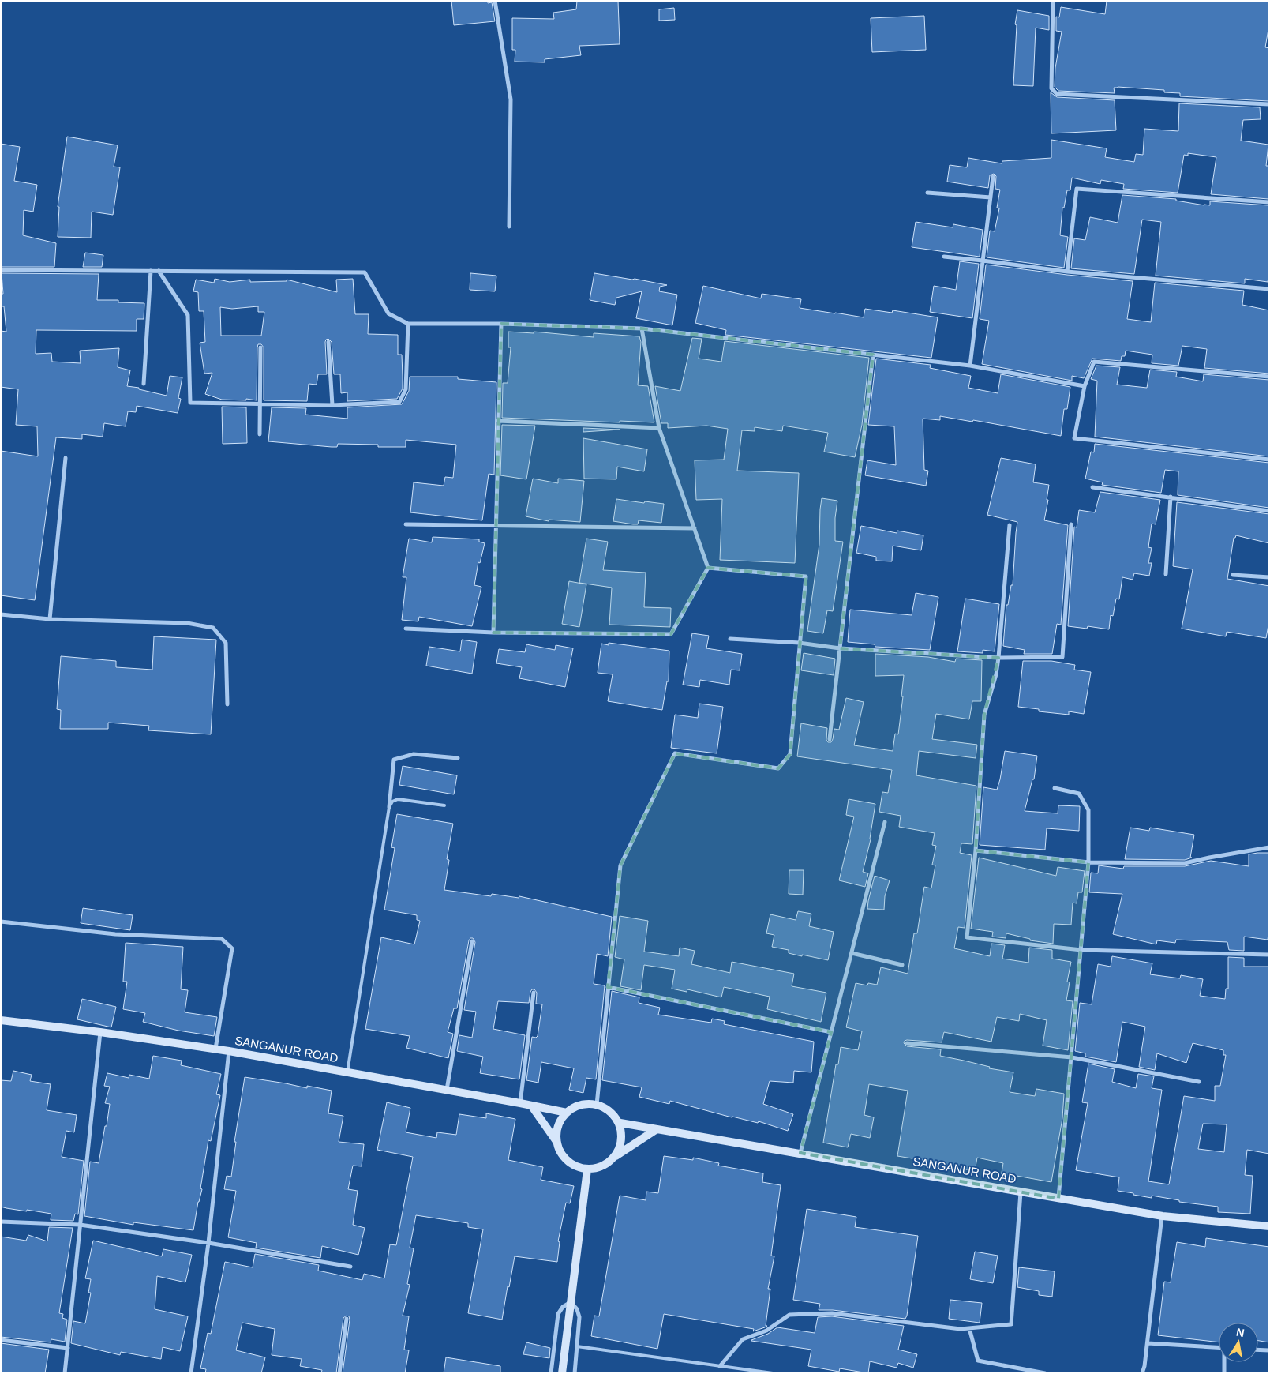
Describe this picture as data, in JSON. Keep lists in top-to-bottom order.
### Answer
{
  "streets": {
    "main road": ["SANGANUR ROAD"]
  },
  "north": "top"
}
